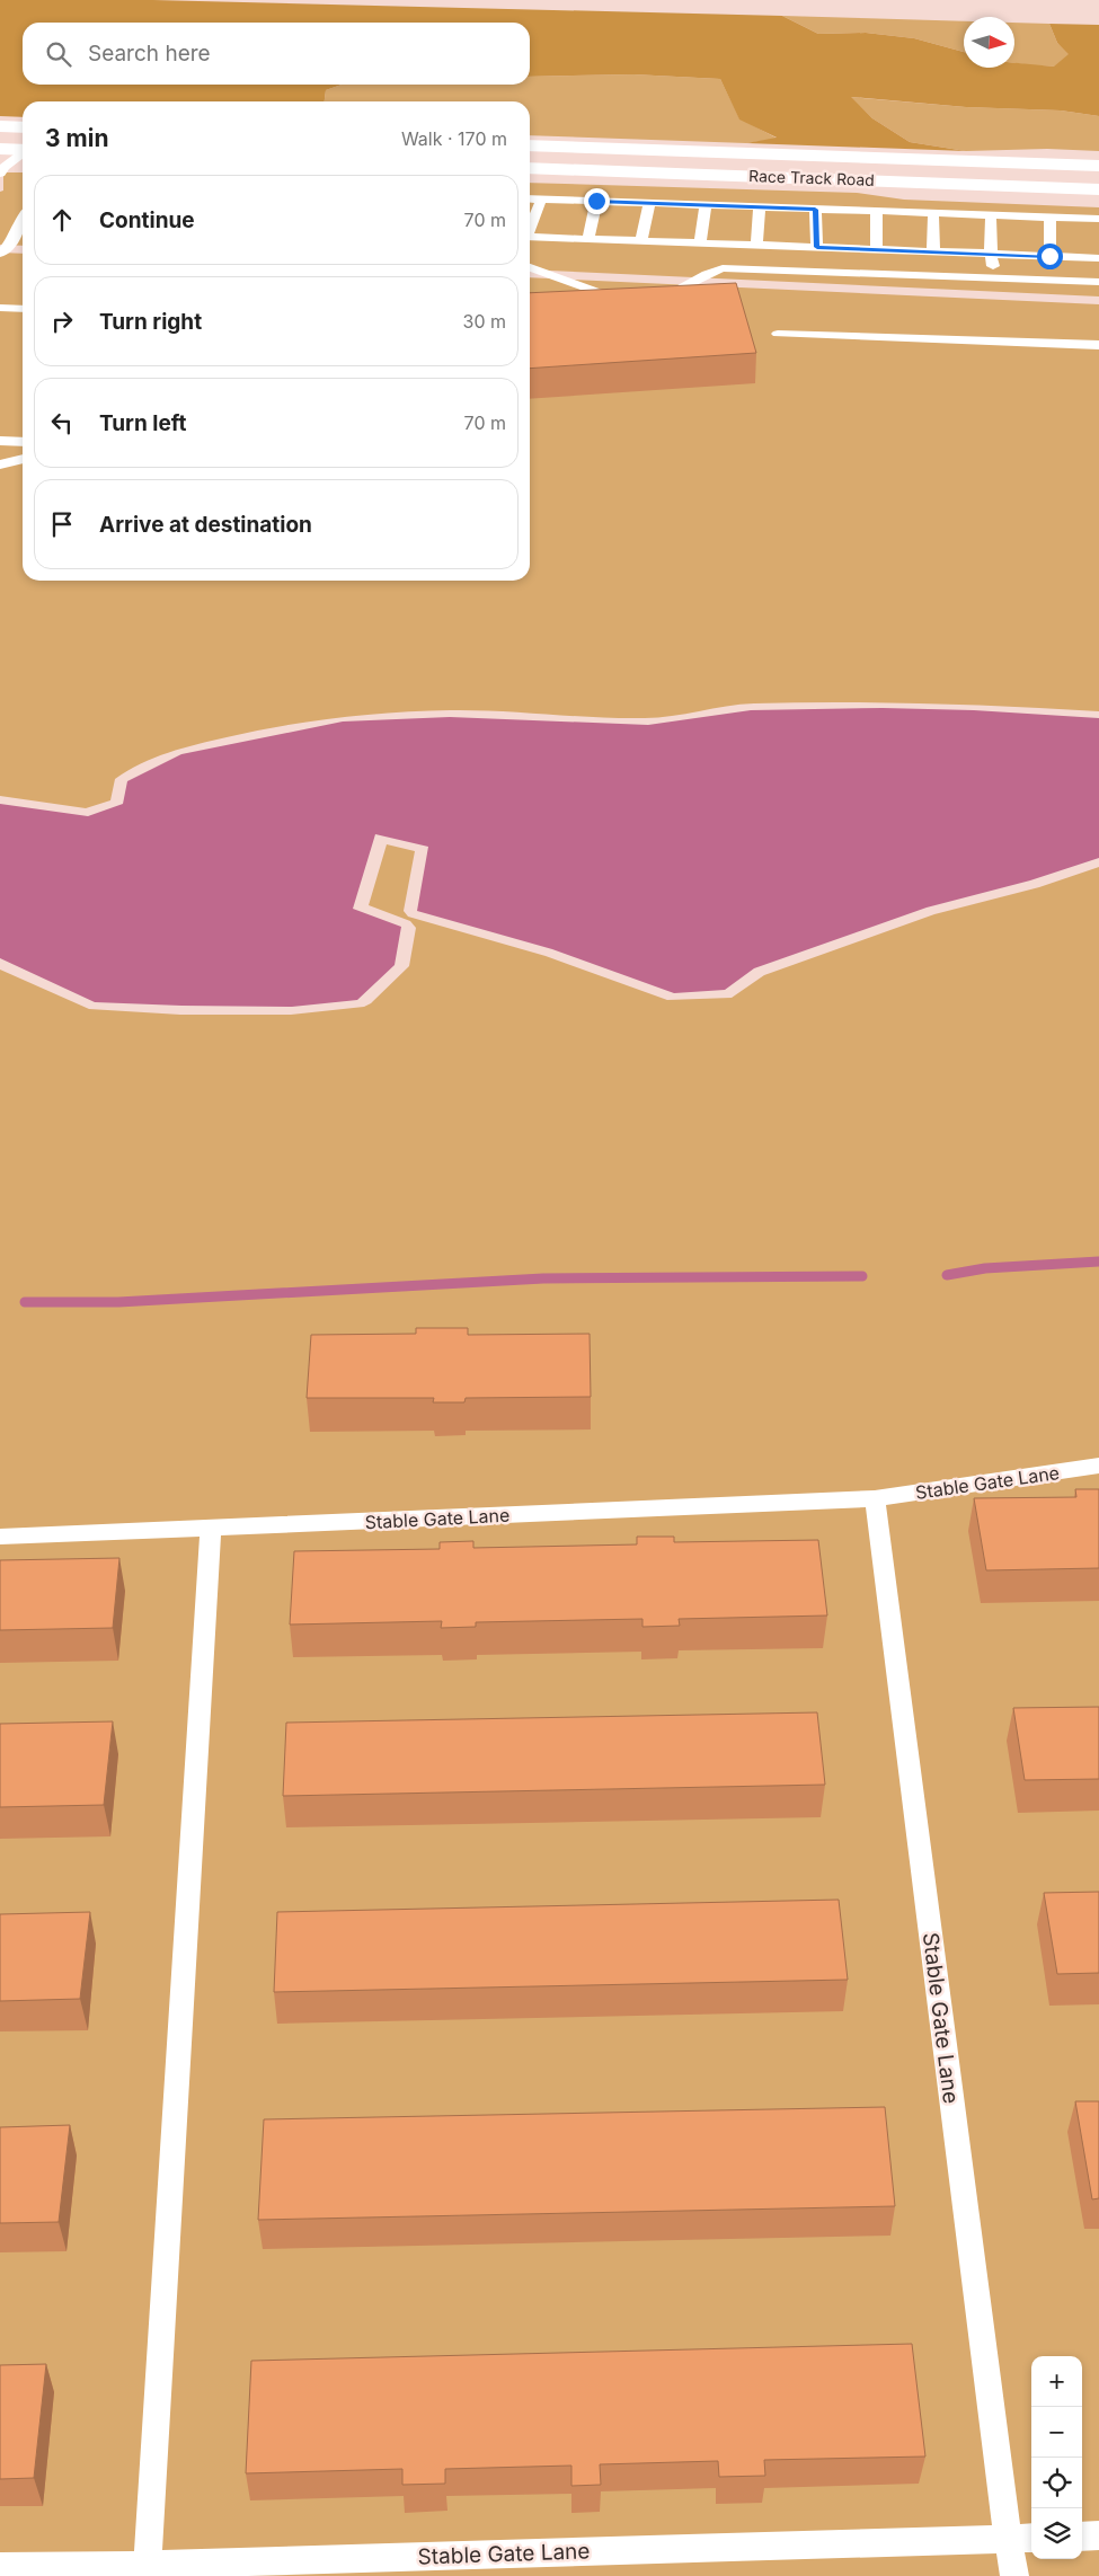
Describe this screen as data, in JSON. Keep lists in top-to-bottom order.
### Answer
{
  "streets": {
    "main road": ["Race Track Road"],
    "lane": ["Stable Gate Lane"]
  },
  "north": "right",
  "page": {
    "search": "Search here",
    "heading": ["3 min", "Walk · 170 m"],
    "list": [
      ["Continue", "70 m"],
      ["Turn right", "30 m"],
      ["Turn left", "70 m"],
      "Arrive at destination"
    ],
    "map_buttons": ["+", "−"]
  }
}
